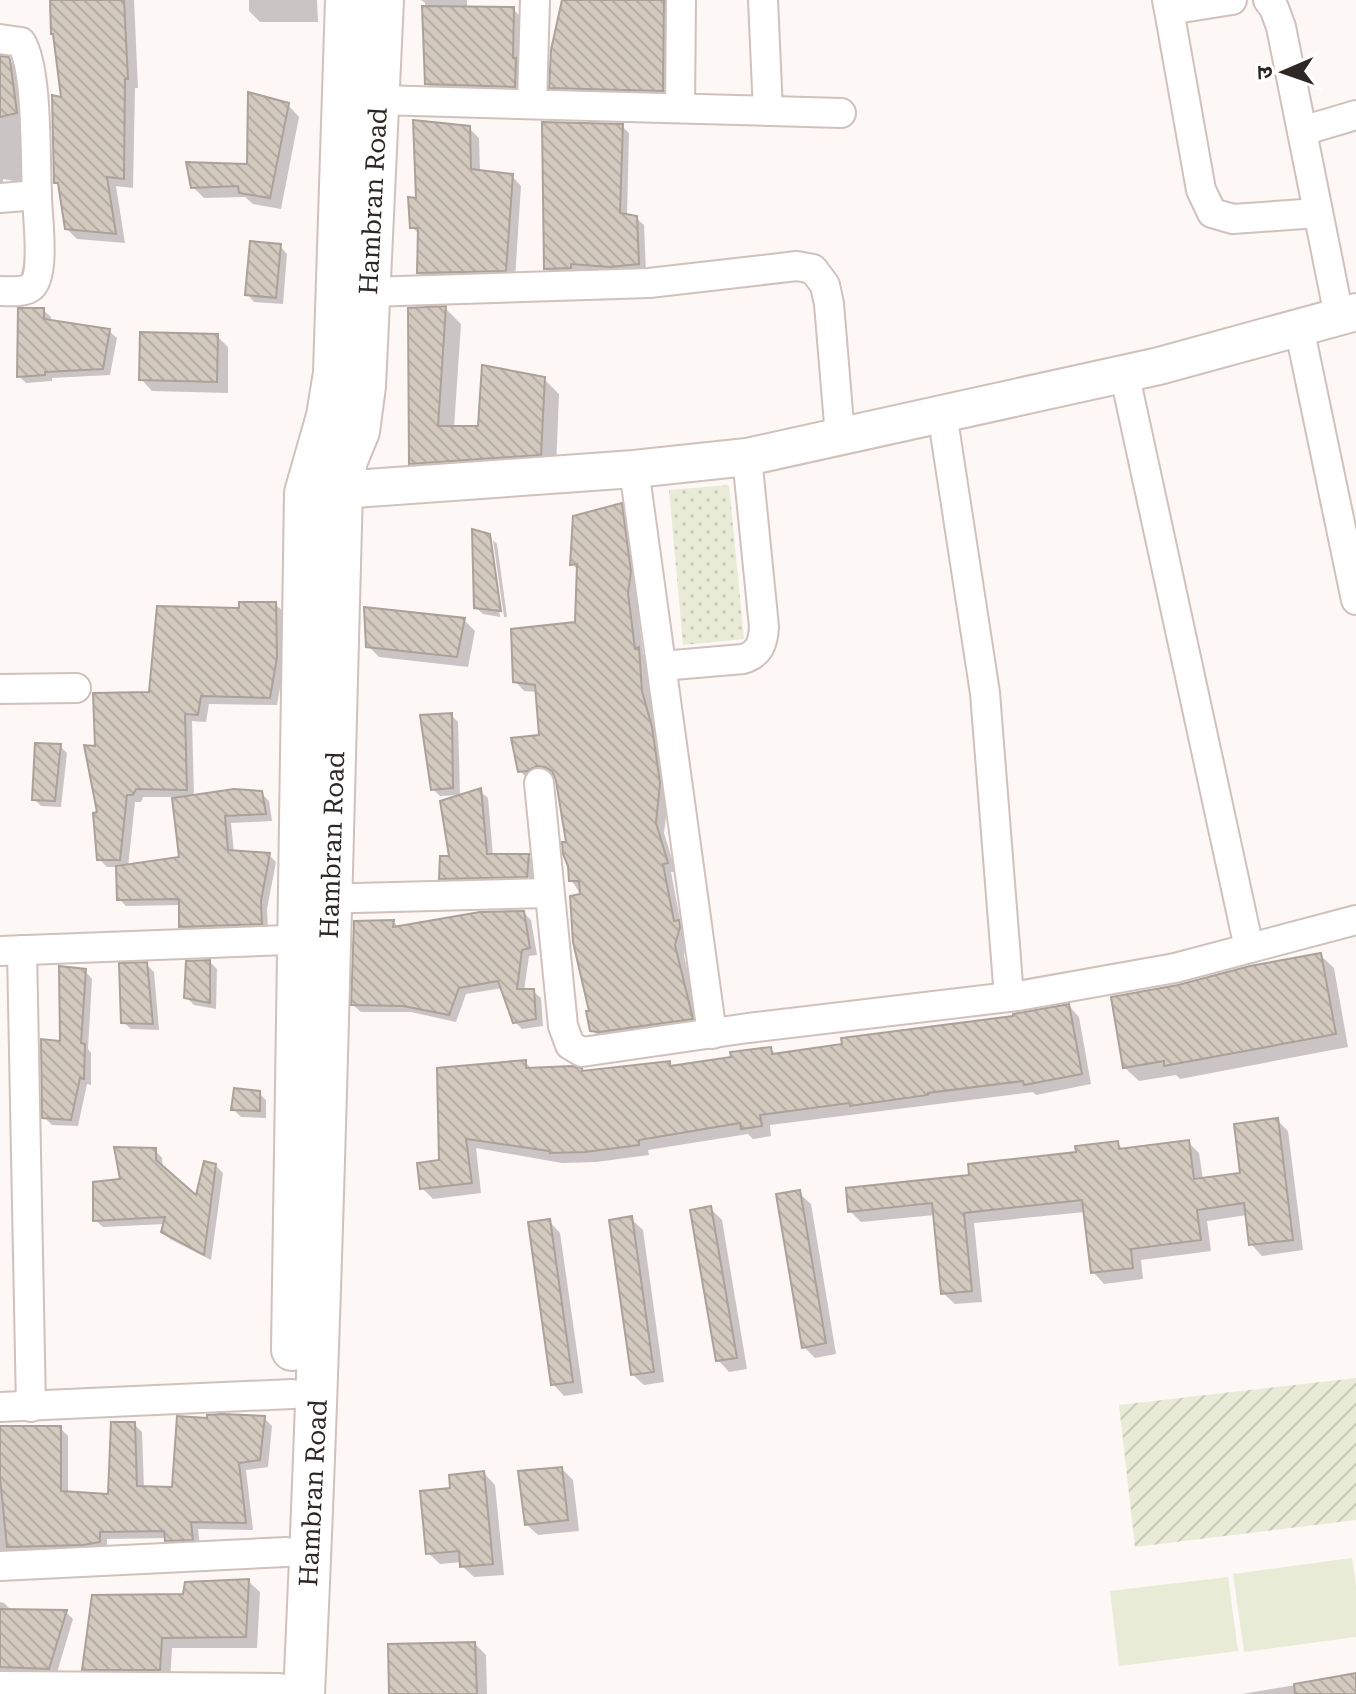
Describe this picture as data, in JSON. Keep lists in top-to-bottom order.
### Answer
{
  "streets": {
    "main road": ["Hambran Road"]
  },
  "north": "left"
}
